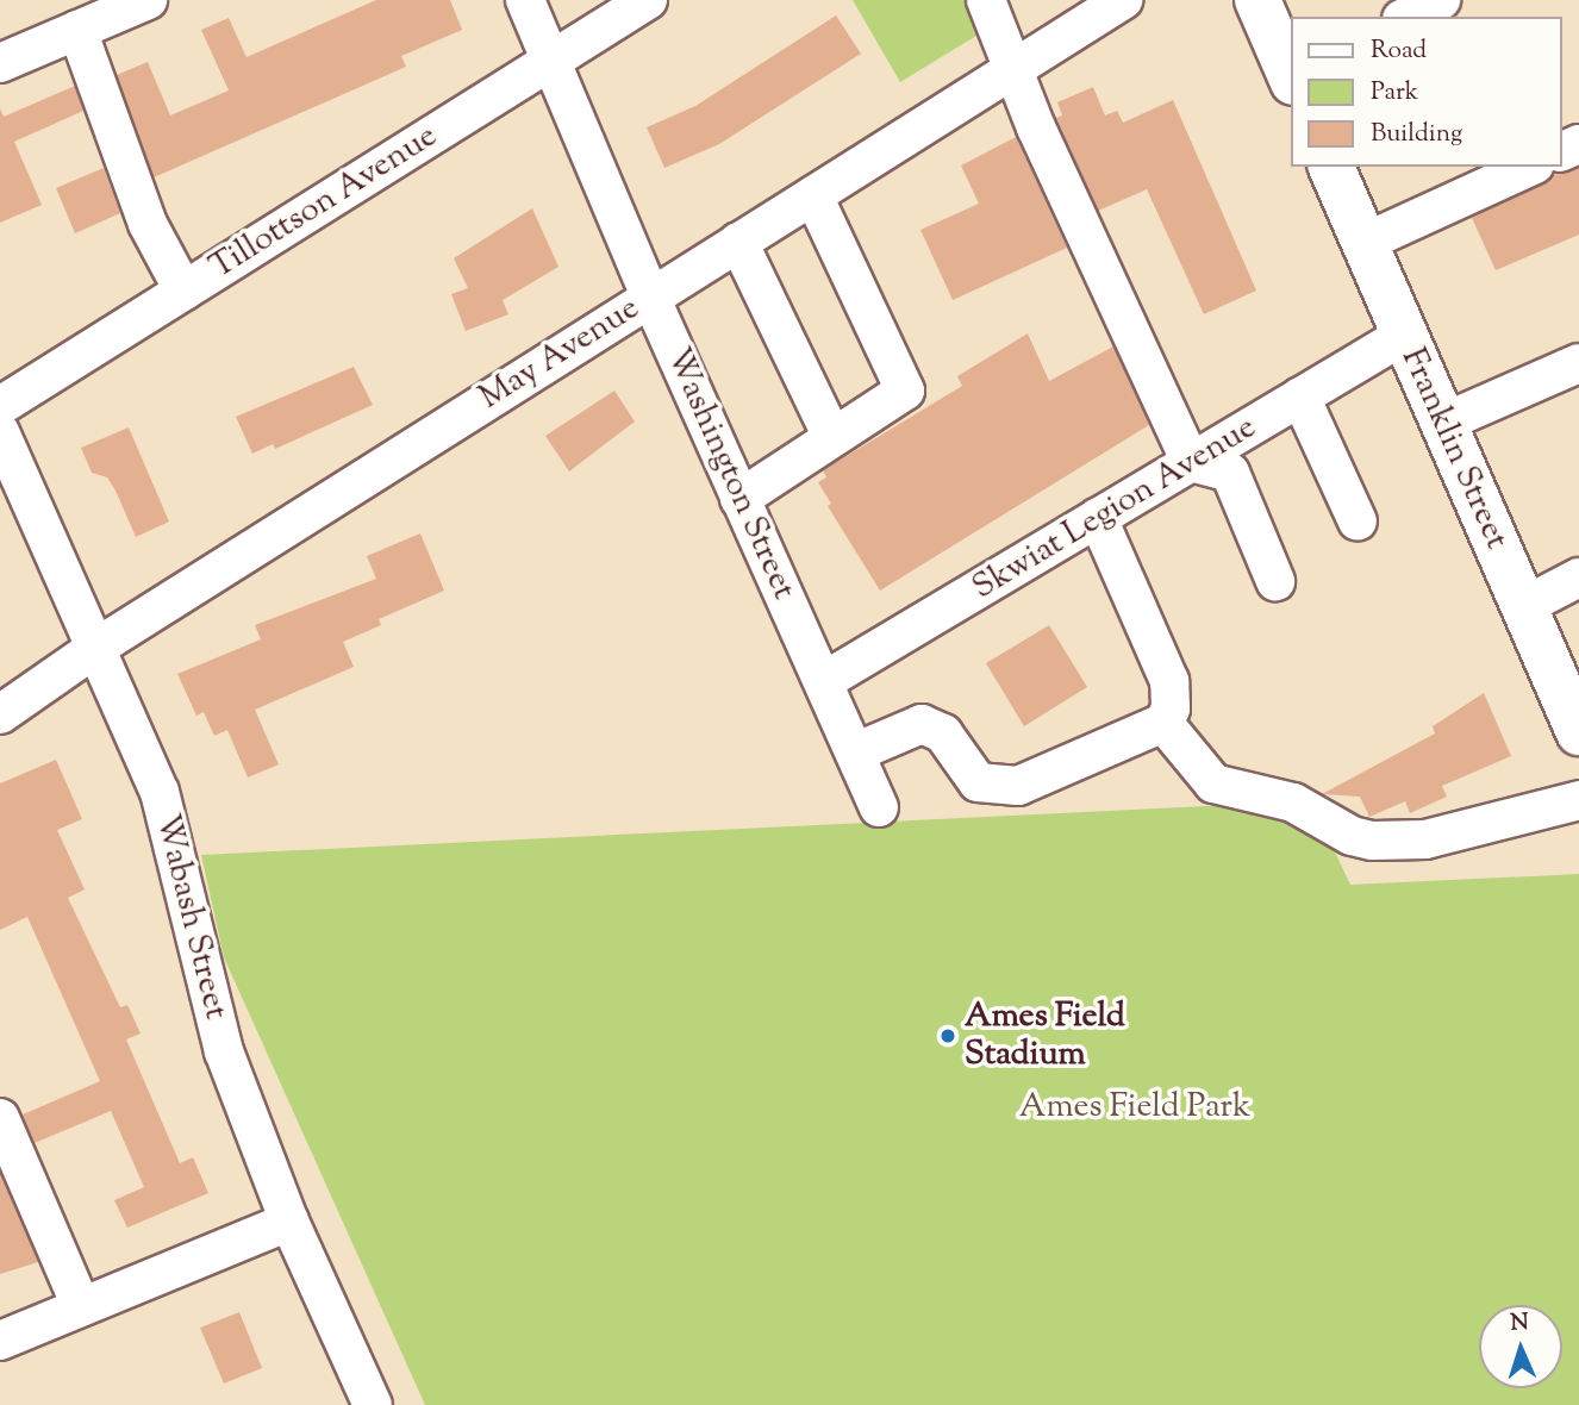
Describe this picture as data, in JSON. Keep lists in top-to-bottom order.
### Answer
{
  "streets": {
    "main road": ["Franklin Street"],
    "street": [
      "Tillottson Avenue",
      "May Avenue",
      "Washington Street",
      "Skwiat Legion Avenue",
      "Wabash Street"
    ]
  },
  "crossings": [
    ["Tillottson Avenue", "Washington Street"],
    ["May Avenue", "Washington Street"],
    ["May Avenue", "Wabash Street"],
    ["Franklin Street", "Skwiat Legion Avenue"],
    ["Washington Street", "Skwiat Legion Avenue"]
  ],
  "parks": ["Ames Field Park"],
  "places": ["Ames Field Stadium"],
  "legend": ["Road", "Park", "Building"],
  "north": "top"
}
